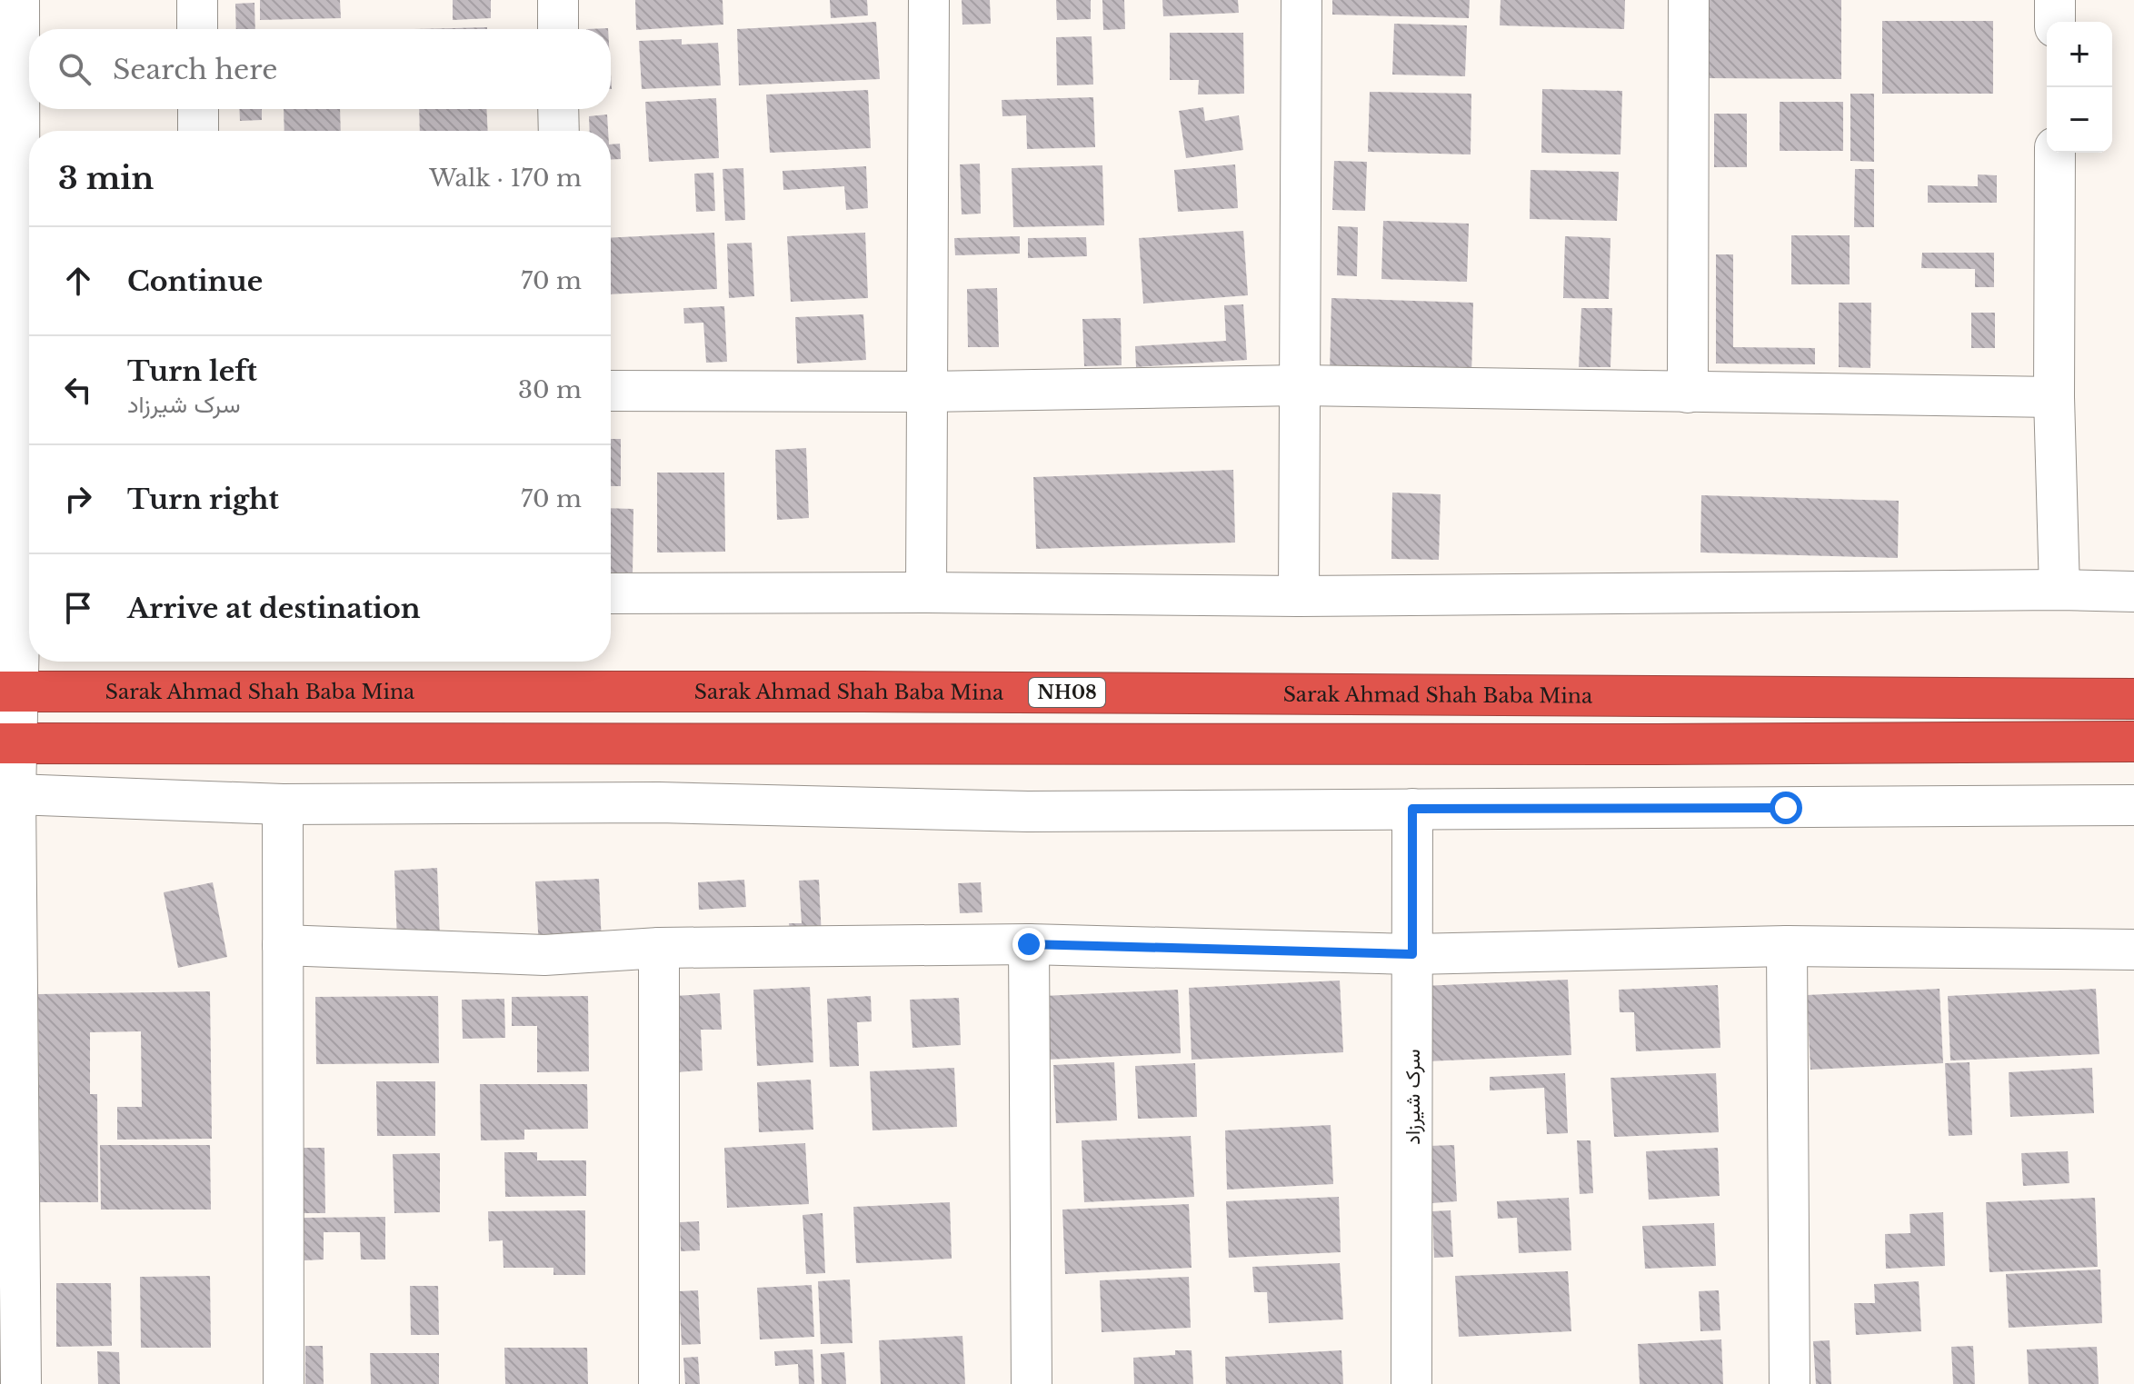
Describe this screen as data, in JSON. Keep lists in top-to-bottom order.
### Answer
{
  "streets": {
    "highway": ["Sarak Ahmad Shah Baba Mina", "NH08"],
    "street": ["سرک شیرزاد"]
  },
  "page": {
    "map_buttons": ["+", "−"],
    "search": "Search here",
    "heading": ["3 min", "Walk · 170 m"],
    "list": [
      ["Continue", "70 m"],
      ["Turn left", "سرک شیرزاد", "30 m"],
      ["Turn right", "70 m"],
      "Arrive at destination"
    ]
  }
}
